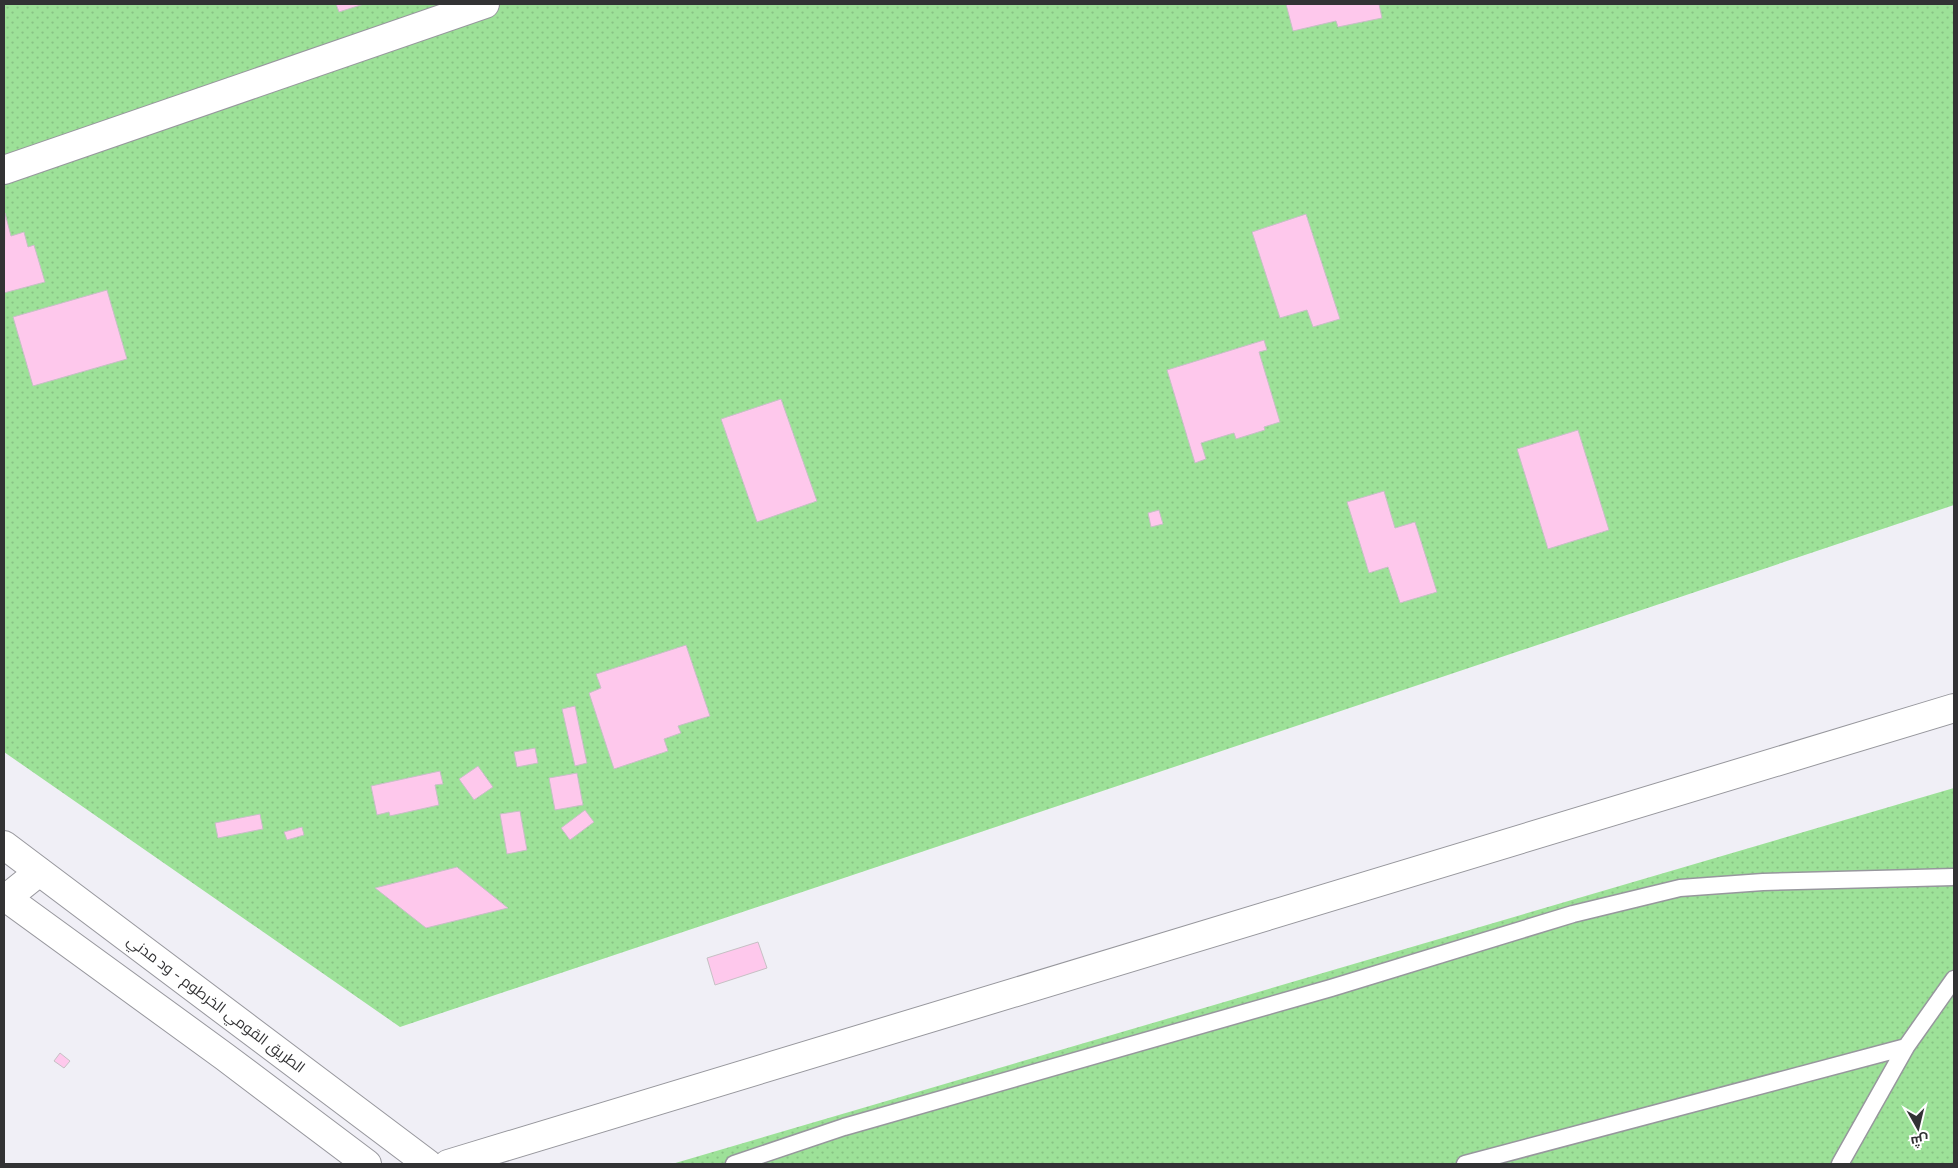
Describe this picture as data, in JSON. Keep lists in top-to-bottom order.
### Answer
{
  "streets": {
    "main road": ["الطريق القومي الخرطوم - ود مدني"]
  },
  "north": "bottom"
}
